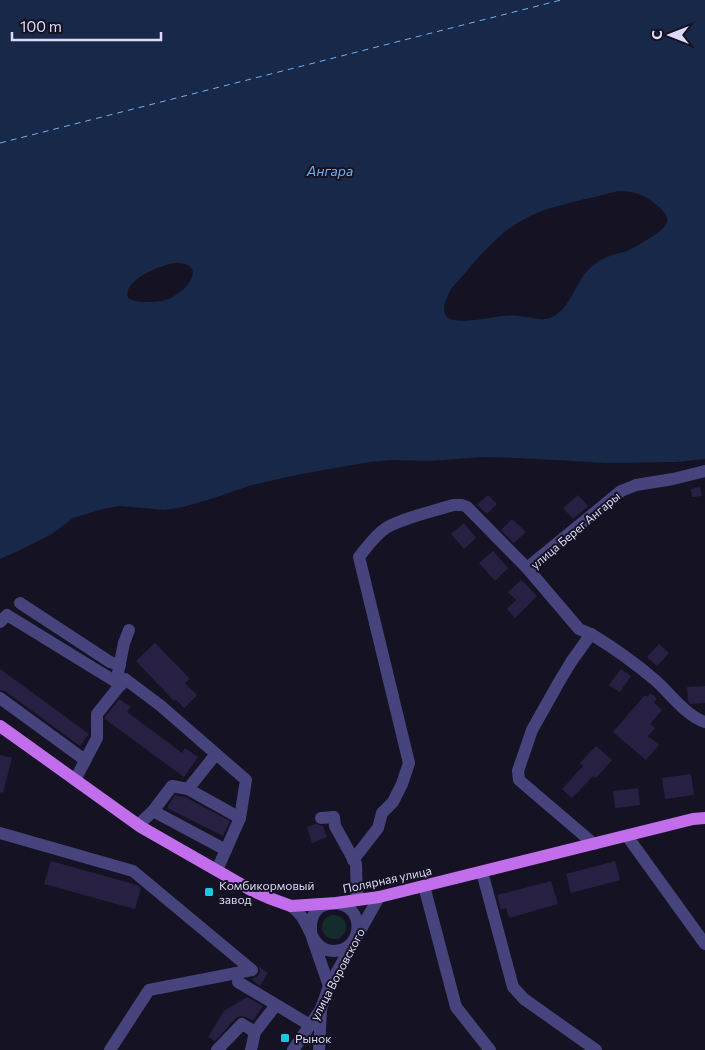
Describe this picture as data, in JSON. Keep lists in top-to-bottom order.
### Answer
{
  "streets": {
    "main road": ["Полярная улица"],
    "street": ["улица Берег Ангары", "улица Воровского"]
  },
  "crossings": [
    ["Полярная улица", "улица Воровского"]
  ],
  "water": ["Ангара"],
  "places": {
    "transit": ["Комбикормовый завод", "Рынок"]
  },
  "scale_bar": "100 m",
  "north": "left"
}
